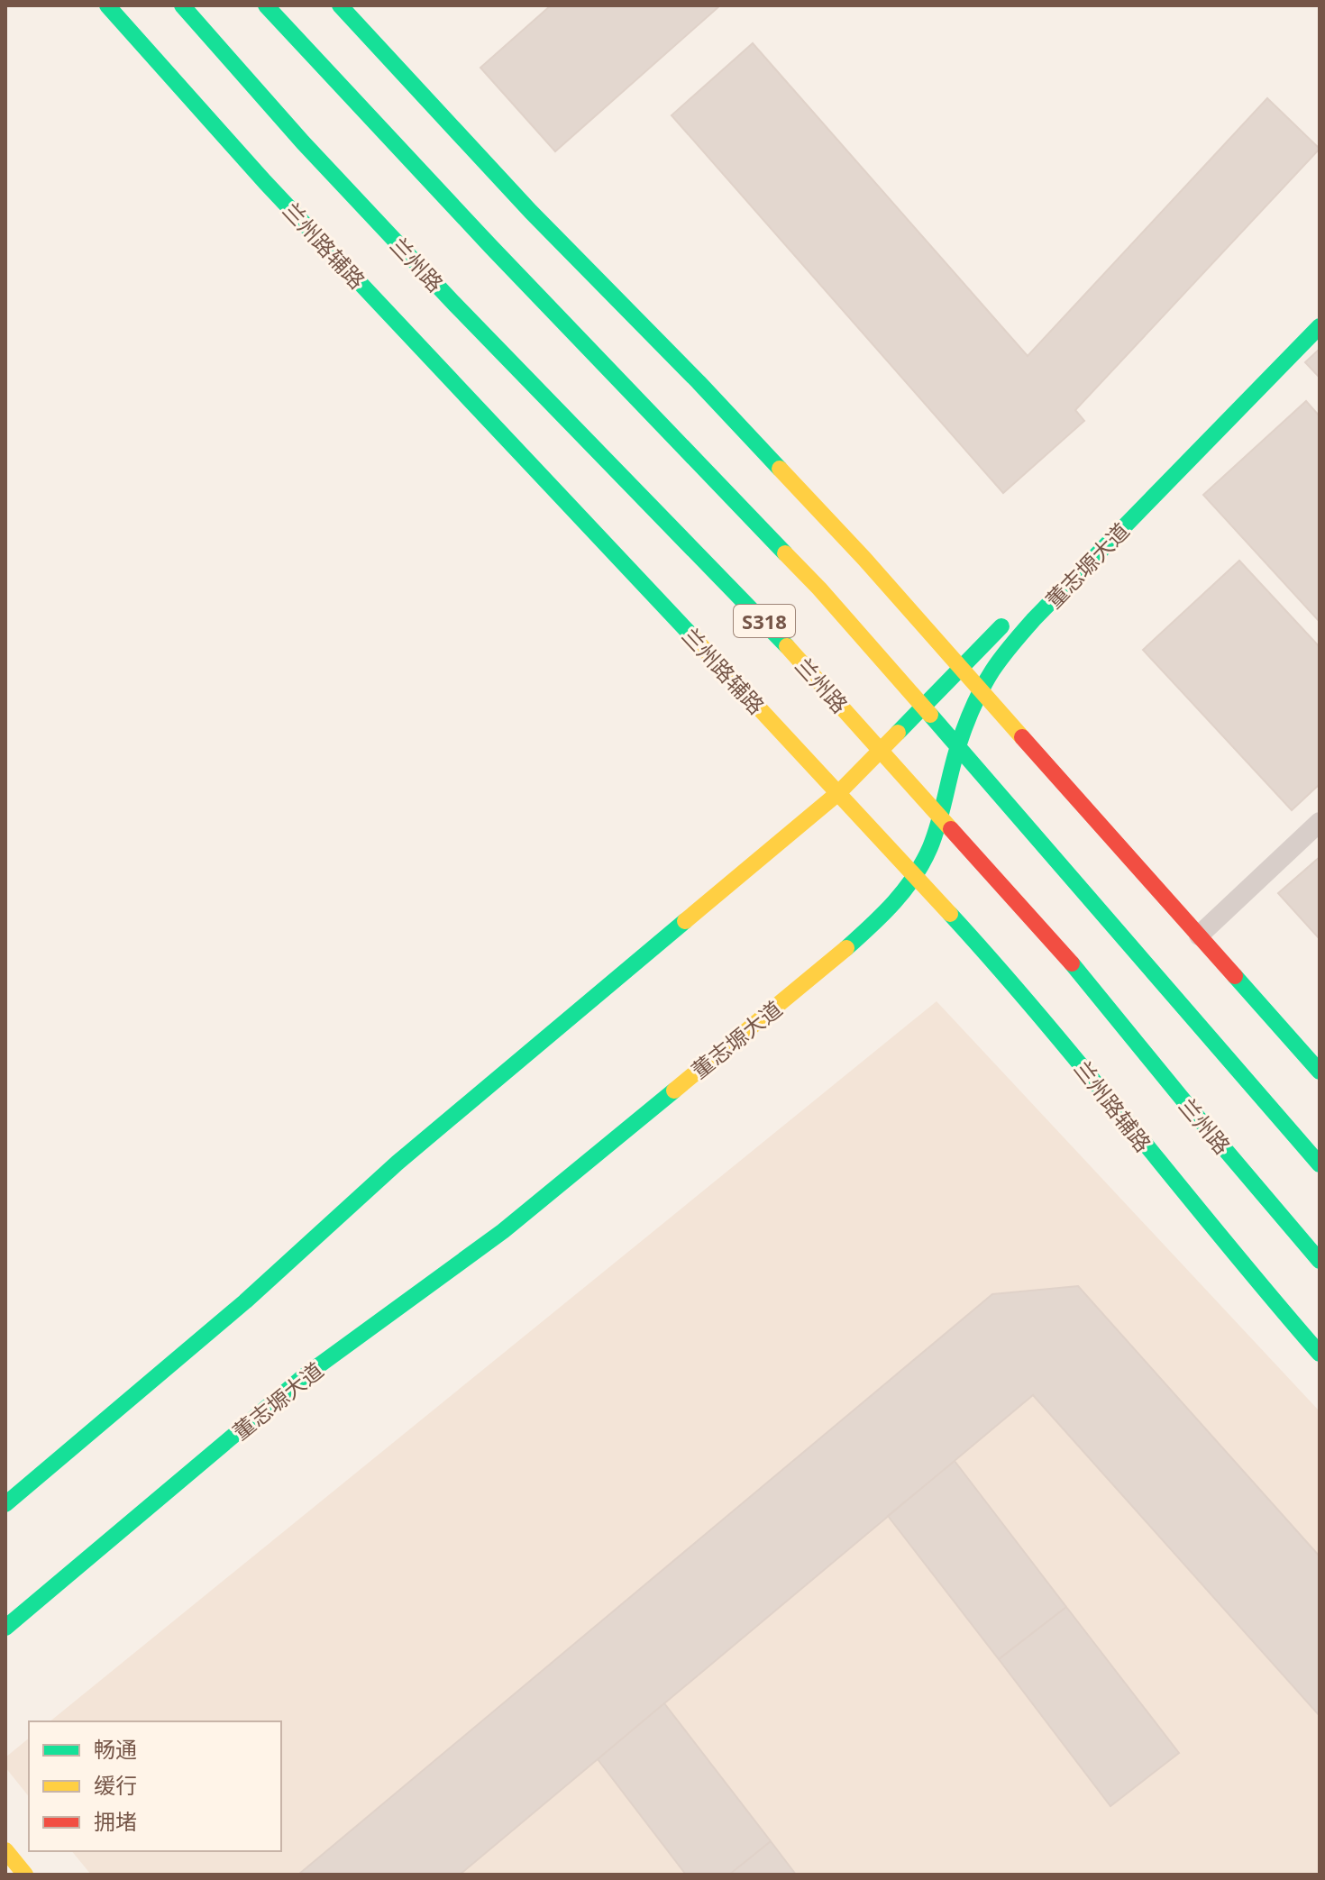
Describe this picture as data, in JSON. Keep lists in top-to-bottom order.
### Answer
{
  "streets": {
    "main road": [
      "兰州路辅路",
      "兰州路",
      "董志塬大道",
      "S318"
    ]
  },
  "crossings": [
    ["兰州路辅路", "董志塬大道"],
    ["兰州路", "董志塬大道"],
    ["董志塬大道", "S318"]
  ],
  "legend": ["畅通", "缓行", "拥堵"]
}
